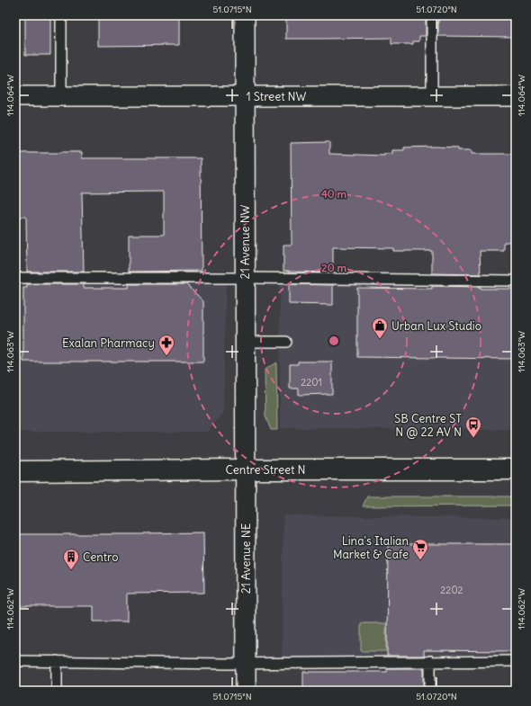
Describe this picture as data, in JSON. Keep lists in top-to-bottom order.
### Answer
{
  "streets": {
    "main road": ["Centre Street N"],
    "street": ["1 Street NW", "21 Avenue NW", "21 Avenue NE"]
  },
  "crossings": [
    ["1 Street NW", "21 Avenue NW"],
    ["21 Avenue NW", "Centre Street N"],
    ["21 Avenue NW", "21 Avenue NE"],
    ["Centre Street N", "21 Avenue NE"]
  ],
  "places": {
    "shop": ["Urban Lux Studio"],
    "pharmacy": ["Exalan Pharmacy"],
    "bus stop": ["SB Centre ST N @ 22 AV N"],
    "supermarket": ["Lina's Italian Market & Cafe"],
    "building": ["Centro"]
  },
  "house_numbers": ["2201", "2202"],
  "coordinates": [
    "51.0715°N",
    "51.0720°N",
    "114.064°W",
    "114.063°W",
    "114.062°W"
  ],
  "rings": ["40 m", "20 m"]
}
